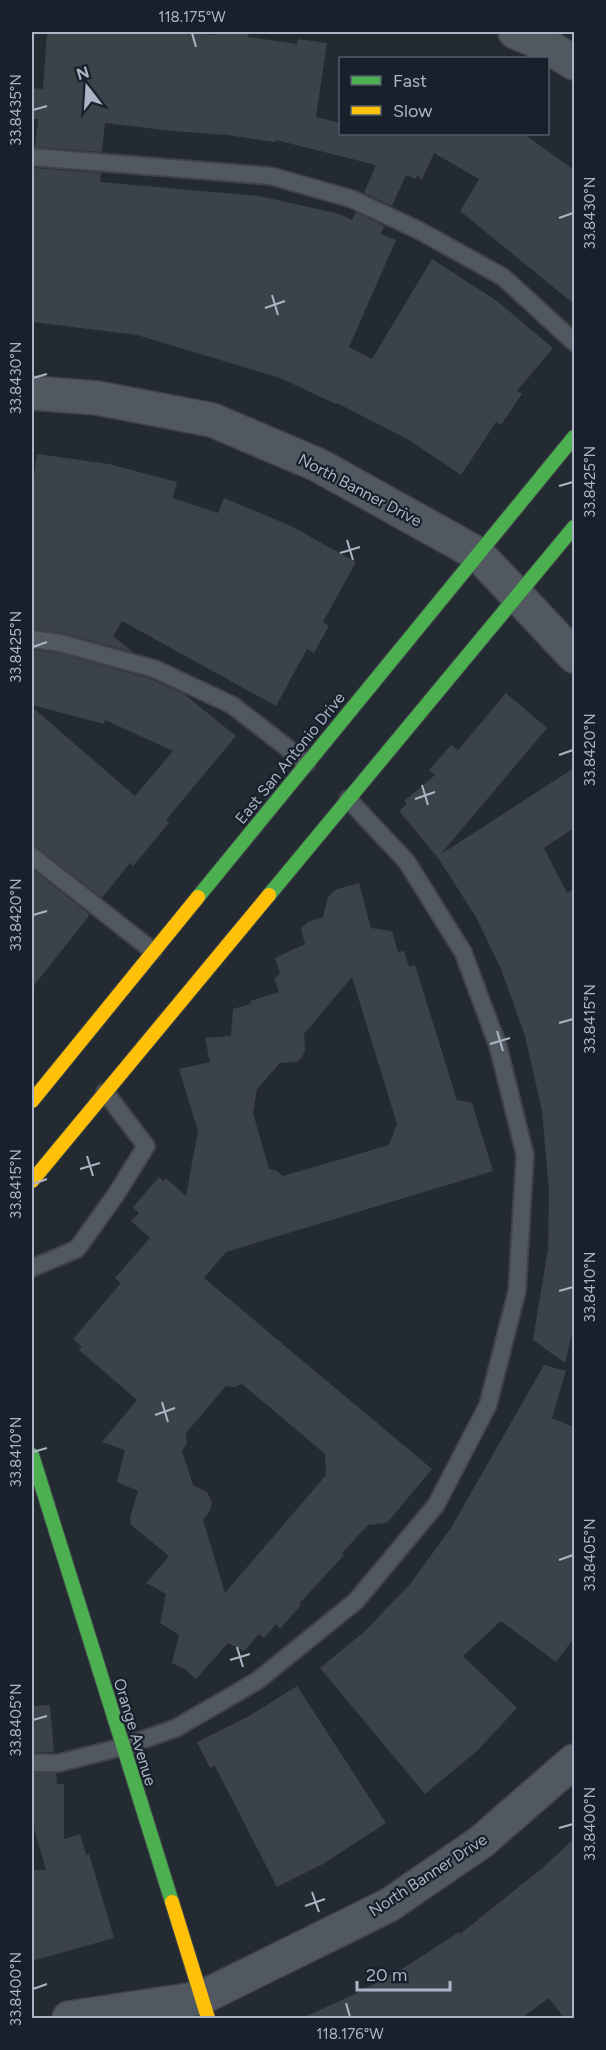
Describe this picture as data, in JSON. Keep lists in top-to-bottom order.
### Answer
{
  "streets": {
    "main road": ["East San Antonio Drive", "Orange Avenue"],
    "street": ["North Banner Drive"]
  },
  "crossings": [
    ["North Banner Drive", "East San Antonio Drive"],
    ["North Banner Drive", "Orange Avenue"]
  ],
  "legend": ["Fast", "Slow"],
  "scale_bar": "20 m",
  "north": "top",
  "coordinates": [
    "118.175°W",
    "33.8435°N",
    "33.8430°N",
    "33.8425°N",
    "33.8420°N",
    "33.8415°N",
    "33.8410°N",
    "33.8405°N",
    "33.8400°N",
    "118.176°W"
  ]
}
